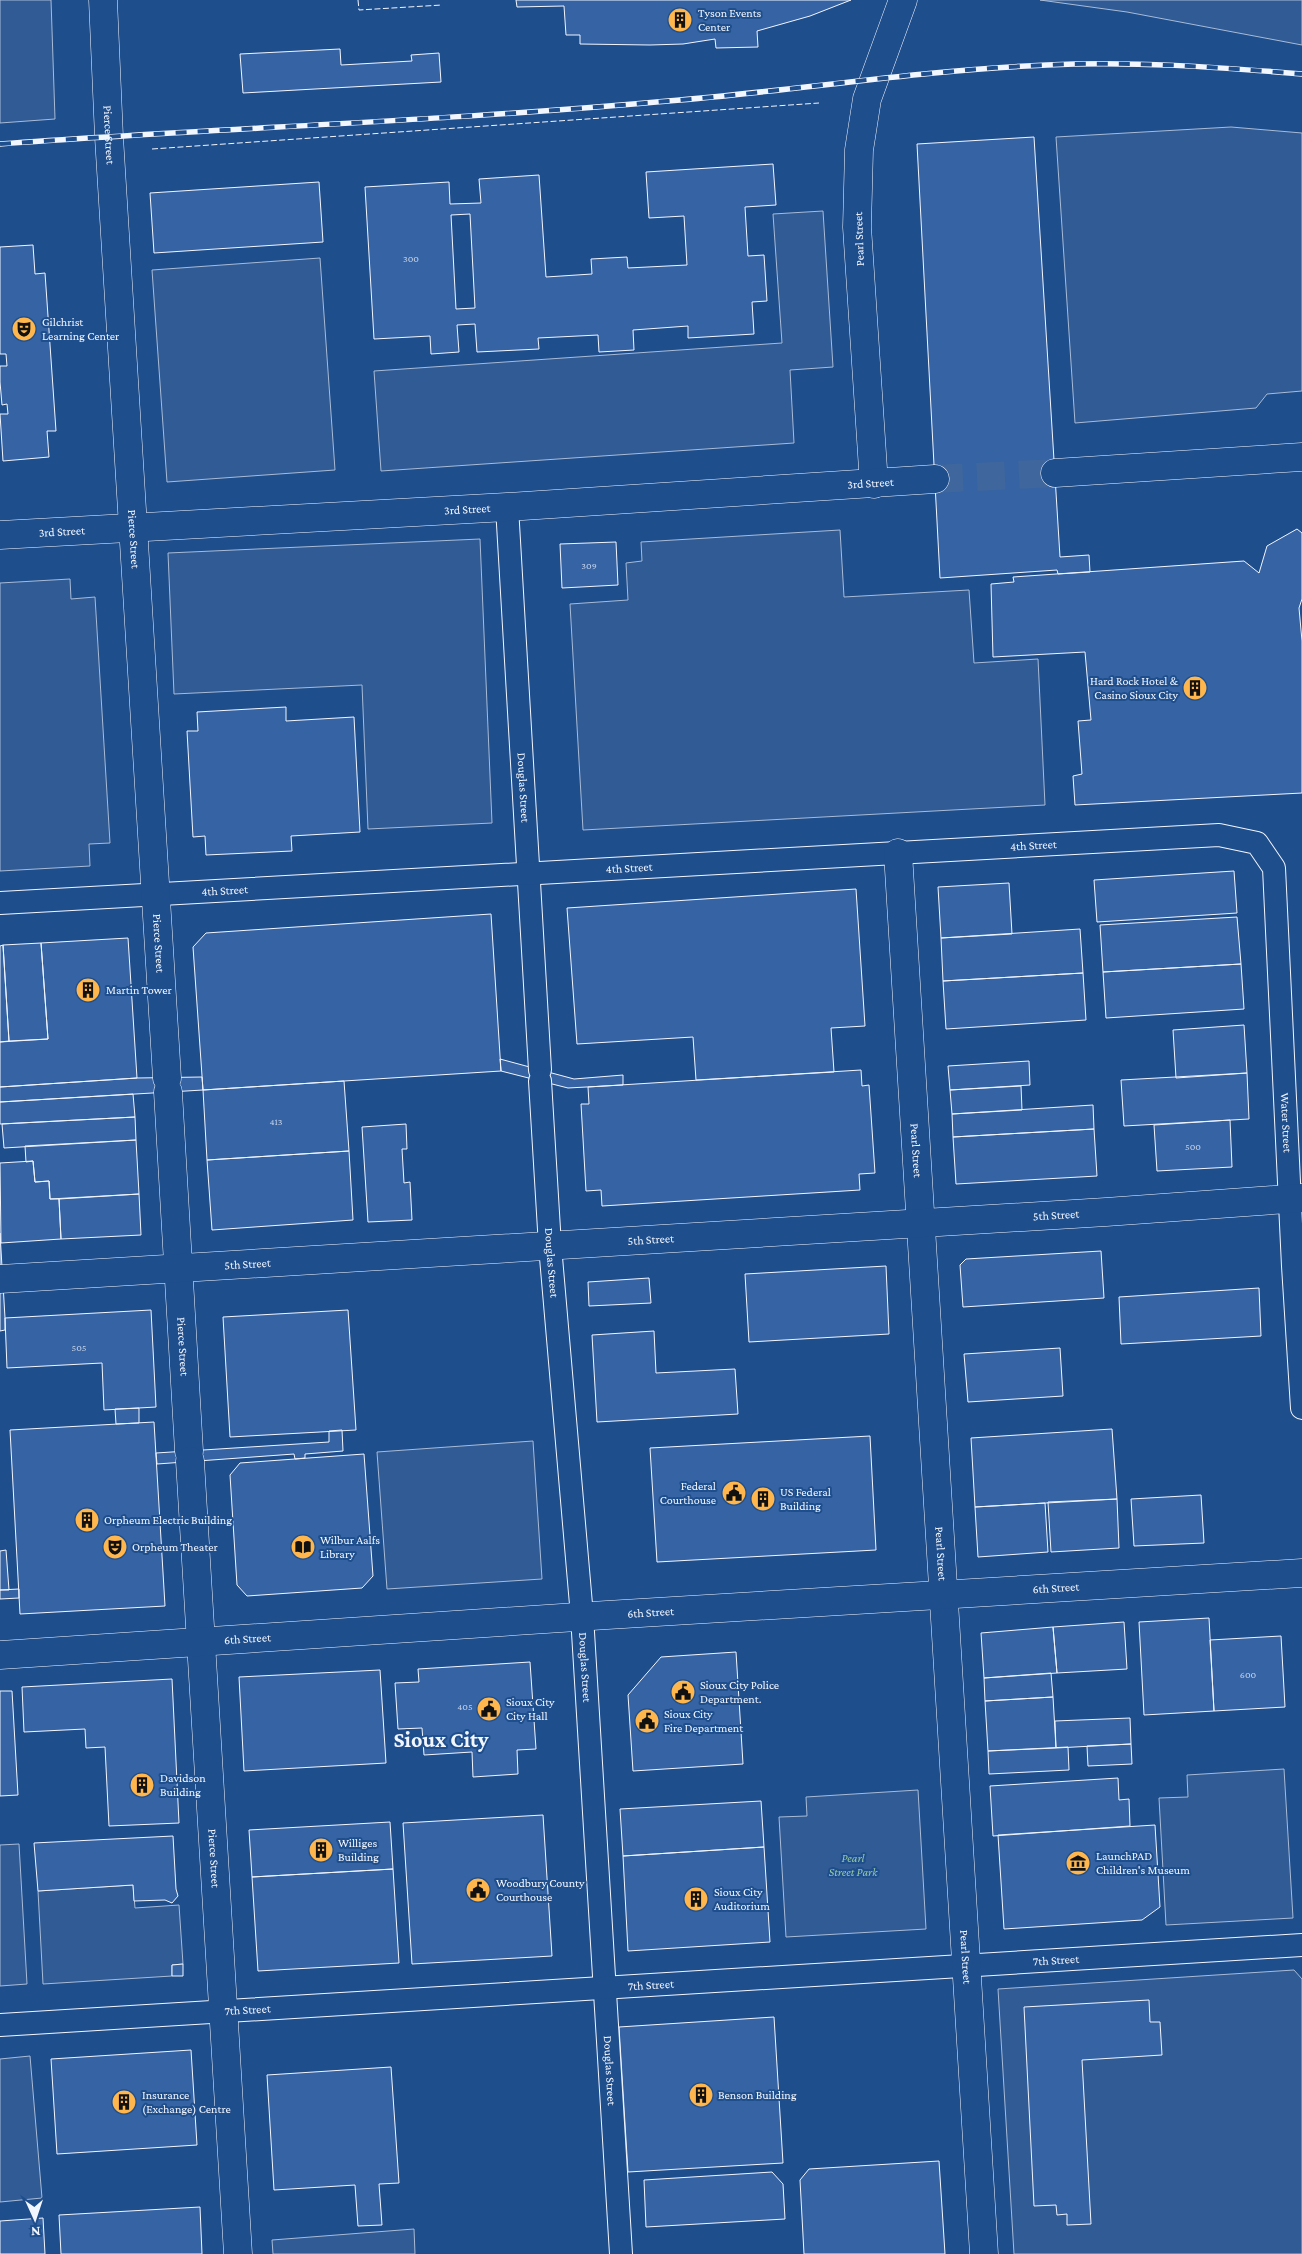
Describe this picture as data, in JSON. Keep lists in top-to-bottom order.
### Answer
{
  "streets": {
    "main road": [
      "Pierce Street",
      "Pearl Street",
      "3rd Street",
      "5th Street",
      "6th Street"
    ],
    "street": [
      "Douglas Street",
      "4th Street",
      "Water Street",
      "7th Street"
    ]
  },
  "crossings": [
    ["Pierce Street", "3rd Street"],
    ["Pierce Street", "4th Street"],
    ["Pierce Street", "5th Street"],
    ["Pierce Street", "6th Street"],
    ["Pierce Street", "7th Street"],
    ["Pearl Street", "3rd Street"],
    ["Pearl Street", "4th Street"],
    ["Pearl Street", "5th Street"],
    ["Pearl Street", "6th Street"],
    ["Pearl Street", "7th Street"],
    ["3rd Street", "Douglas Street"],
    ["Douglas Street", "4th Street"],
    ["Douglas Street", "5th Street"],
    ["Douglas Street", "6th Street"],
    ["Douglas Street", "7th Street"],
    ["4th Street", "Water Street"],
    ["Water Street", "5th Street"]
  ],
  "districts": ["Sioux City"],
  "parks": ["Pearl Street Park"],
  "places": {
    "building": [
      "Tyson Events Center",
      "Hard Rock Hotel & Casino Sioux City",
      "Martin Tower",
      "US Federal Building",
      "Orpheum Electric Building",
      "Davidson Building",
      "Williges Building",
      "Sioux City Auditorium",
      "Benson Building",
      "Insurance (Exchange) Centre"
    ],
    "theatre": ["Gilchrist Learning Center", "Orpheum Theater"],
    "public building": [
      "Federal Courthouse",
      "Sioux City Police Department.",
      "Sioux City City Hall",
      "Sioux City Fire Department",
      "Woodbury County Courthouse"
    ],
    "library": ["Wilbur Aalfs Library"],
    "museum": ["LaunchPAD Children's Museum"]
  },
  "house_numbers": [
    "300",
    "309",
    "413",
    "500",
    "505",
    "600",
    "405"
  ],
  "north": "bottom"
}
